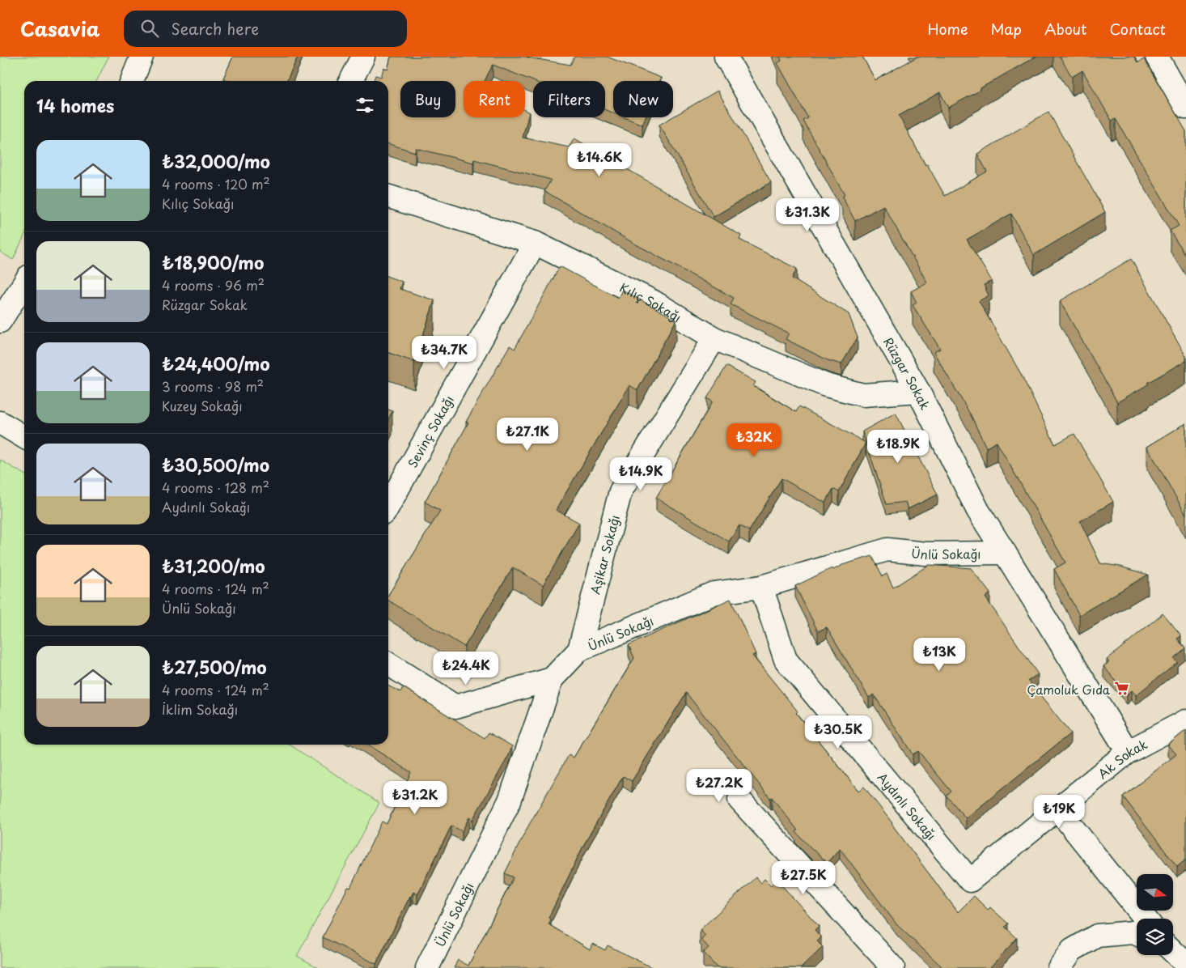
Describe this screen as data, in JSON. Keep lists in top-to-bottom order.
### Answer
{
  "streets": {
    "street": [
      "Kılıç Sokağı",
      "Rüzgar Sokak",
      "Sevinç Sokağı",
      "Ünlü Sokağı",
      "Aşikar Sokağı",
      "Ak Sokak",
      "Aydınlı Sokağı"
    ]
  },
  "crossings": [
    ["Kılıç Sokağı", "Rüzgar Sokak"],
    ["Kılıç Sokağı", "Sevinç Sokağı"],
    ["Kılıç Sokağı", "Aşikar Sokağı"],
    ["Rüzgar Sokak", "Ünlü Sokağı"],
    ["Rüzgar Sokak", "Ak Sokak"],
    ["Ünlü Sokağı", "Aşikar Sokağı"],
    ["Ünlü Sokağı", "Aydınlı Sokağı"],
    ["Ak Sokak", "Aydınlı Sokağı"]
  ],
  "places": {
    "supermarket": ["Çamoluk Gıda"]
  },
  "north": "right",
  "page": {
    "header": "Casavia",
    "search": "Search here",
    "nav": [
      "Home",
      "Map",
      "About",
      "Contact"
    ],
    "chip": [
      "Buy",
      "Rent",
      "Filters",
      "New"
    ],
    "heading": "14 homes",
    "list": [
      {
        "name": "₺32,000/mo",
        "note": "4 rooms · 120 m² · Kılıç Sokağı"
      },
      {
        "name": "₺18,900/mo",
        "note": "4 rooms · 96 m² · Rüzgar Sokak"
      },
      {
        "name": "₺24,400/mo",
        "note": "3 rooms · 98 m² · Kuzey Sokağı"
      },
      {
        "name": "₺30,500/mo",
        "note": "4 rooms · 128 m² · Aydınlı Sokağı"
      },
      {
        "name": "₺31,200/mo",
        "note": "4 rooms · 124 m² · Ünlü Sokağı"
      },
      {
        "name": "₺27,500/mo",
        "note": "4 rooms · 124 m² · İklim Sokağı"
      }
    ],
    "price": [
      "₺14.6K",
      "₺31.3K",
      "₺34.7K",
      "₺27.1K",
      "₺32K",
      "₺18.9K",
      "₺14.9K",
      "₺13K",
      "₺24.4K",
      "₺30.5K",
      "₺27.2K",
      "₺31.2K",
      "₺19K",
      "₺27.5K"
    ]
  }
}
